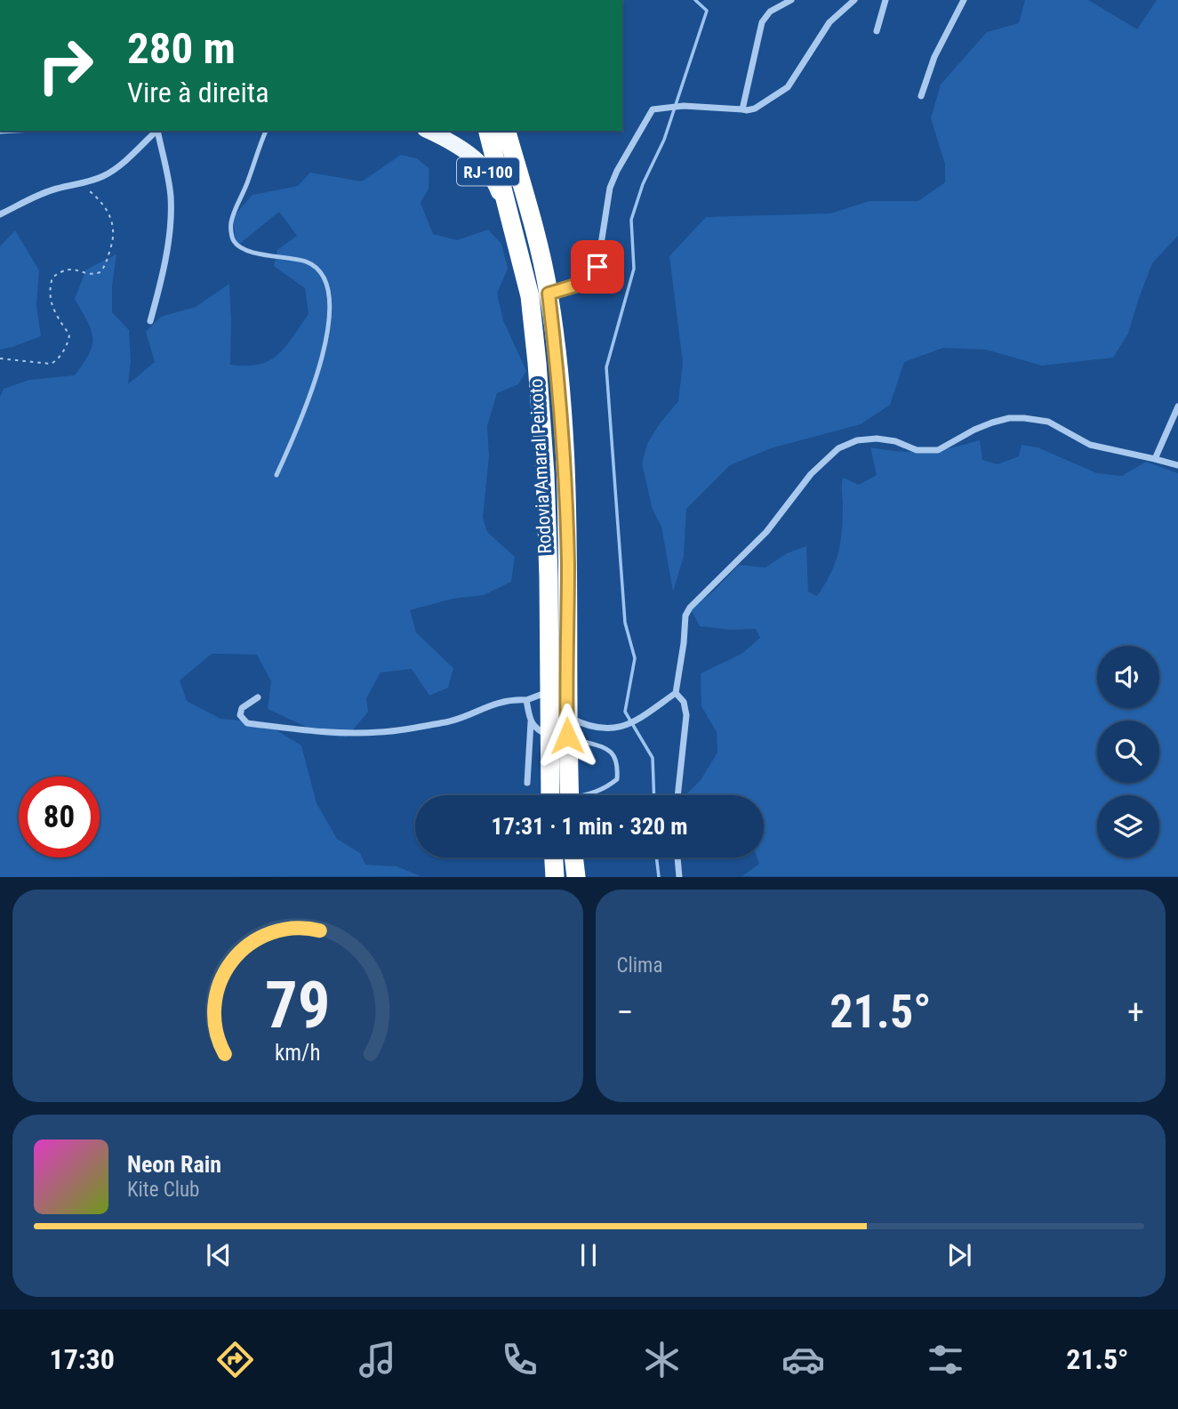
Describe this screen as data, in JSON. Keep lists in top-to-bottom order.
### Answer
{
  "streets": {
    "highway": ["Rodovia Amaral Peixoto"],
    "main road": ["RJ-100"]
  },
  "crossings": [
    ["RJ-100", "Rodovia Amaral Peixoto"]
  ],
  "page": {
    "turn": ["280 m", "Vire à direita"],
    "limit": "80",
    "trip": "17:31 · 1 min · 320 m",
    "tile": "Clima",
    "heat": ["−", "21.5°", "+"],
    "song": ["Neon Rain", "Kite Club"],
    "tabs": ["17:30", "21.5°"],
    "gauge": ["79", "km/h"]
  }
}
